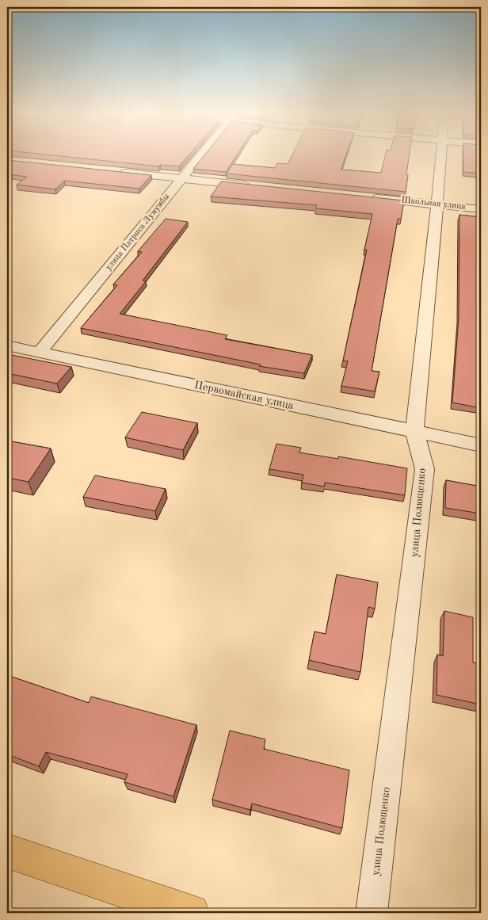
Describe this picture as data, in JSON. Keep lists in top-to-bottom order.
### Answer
{
  "streets": {
    "street": [
      "Школьная улица",
      "улица Патриса Лумумбы",
      "Первомайская улица",
      "улица Полющенко"
    ]
  },
  "crossings": [
    ["Школьная улица", "улица Полющенко"],
    ["улица Патриса Лумумбы", "Первомайская улица"],
    ["Первомайская улица", "улица Полющенко"]
  ]
}
